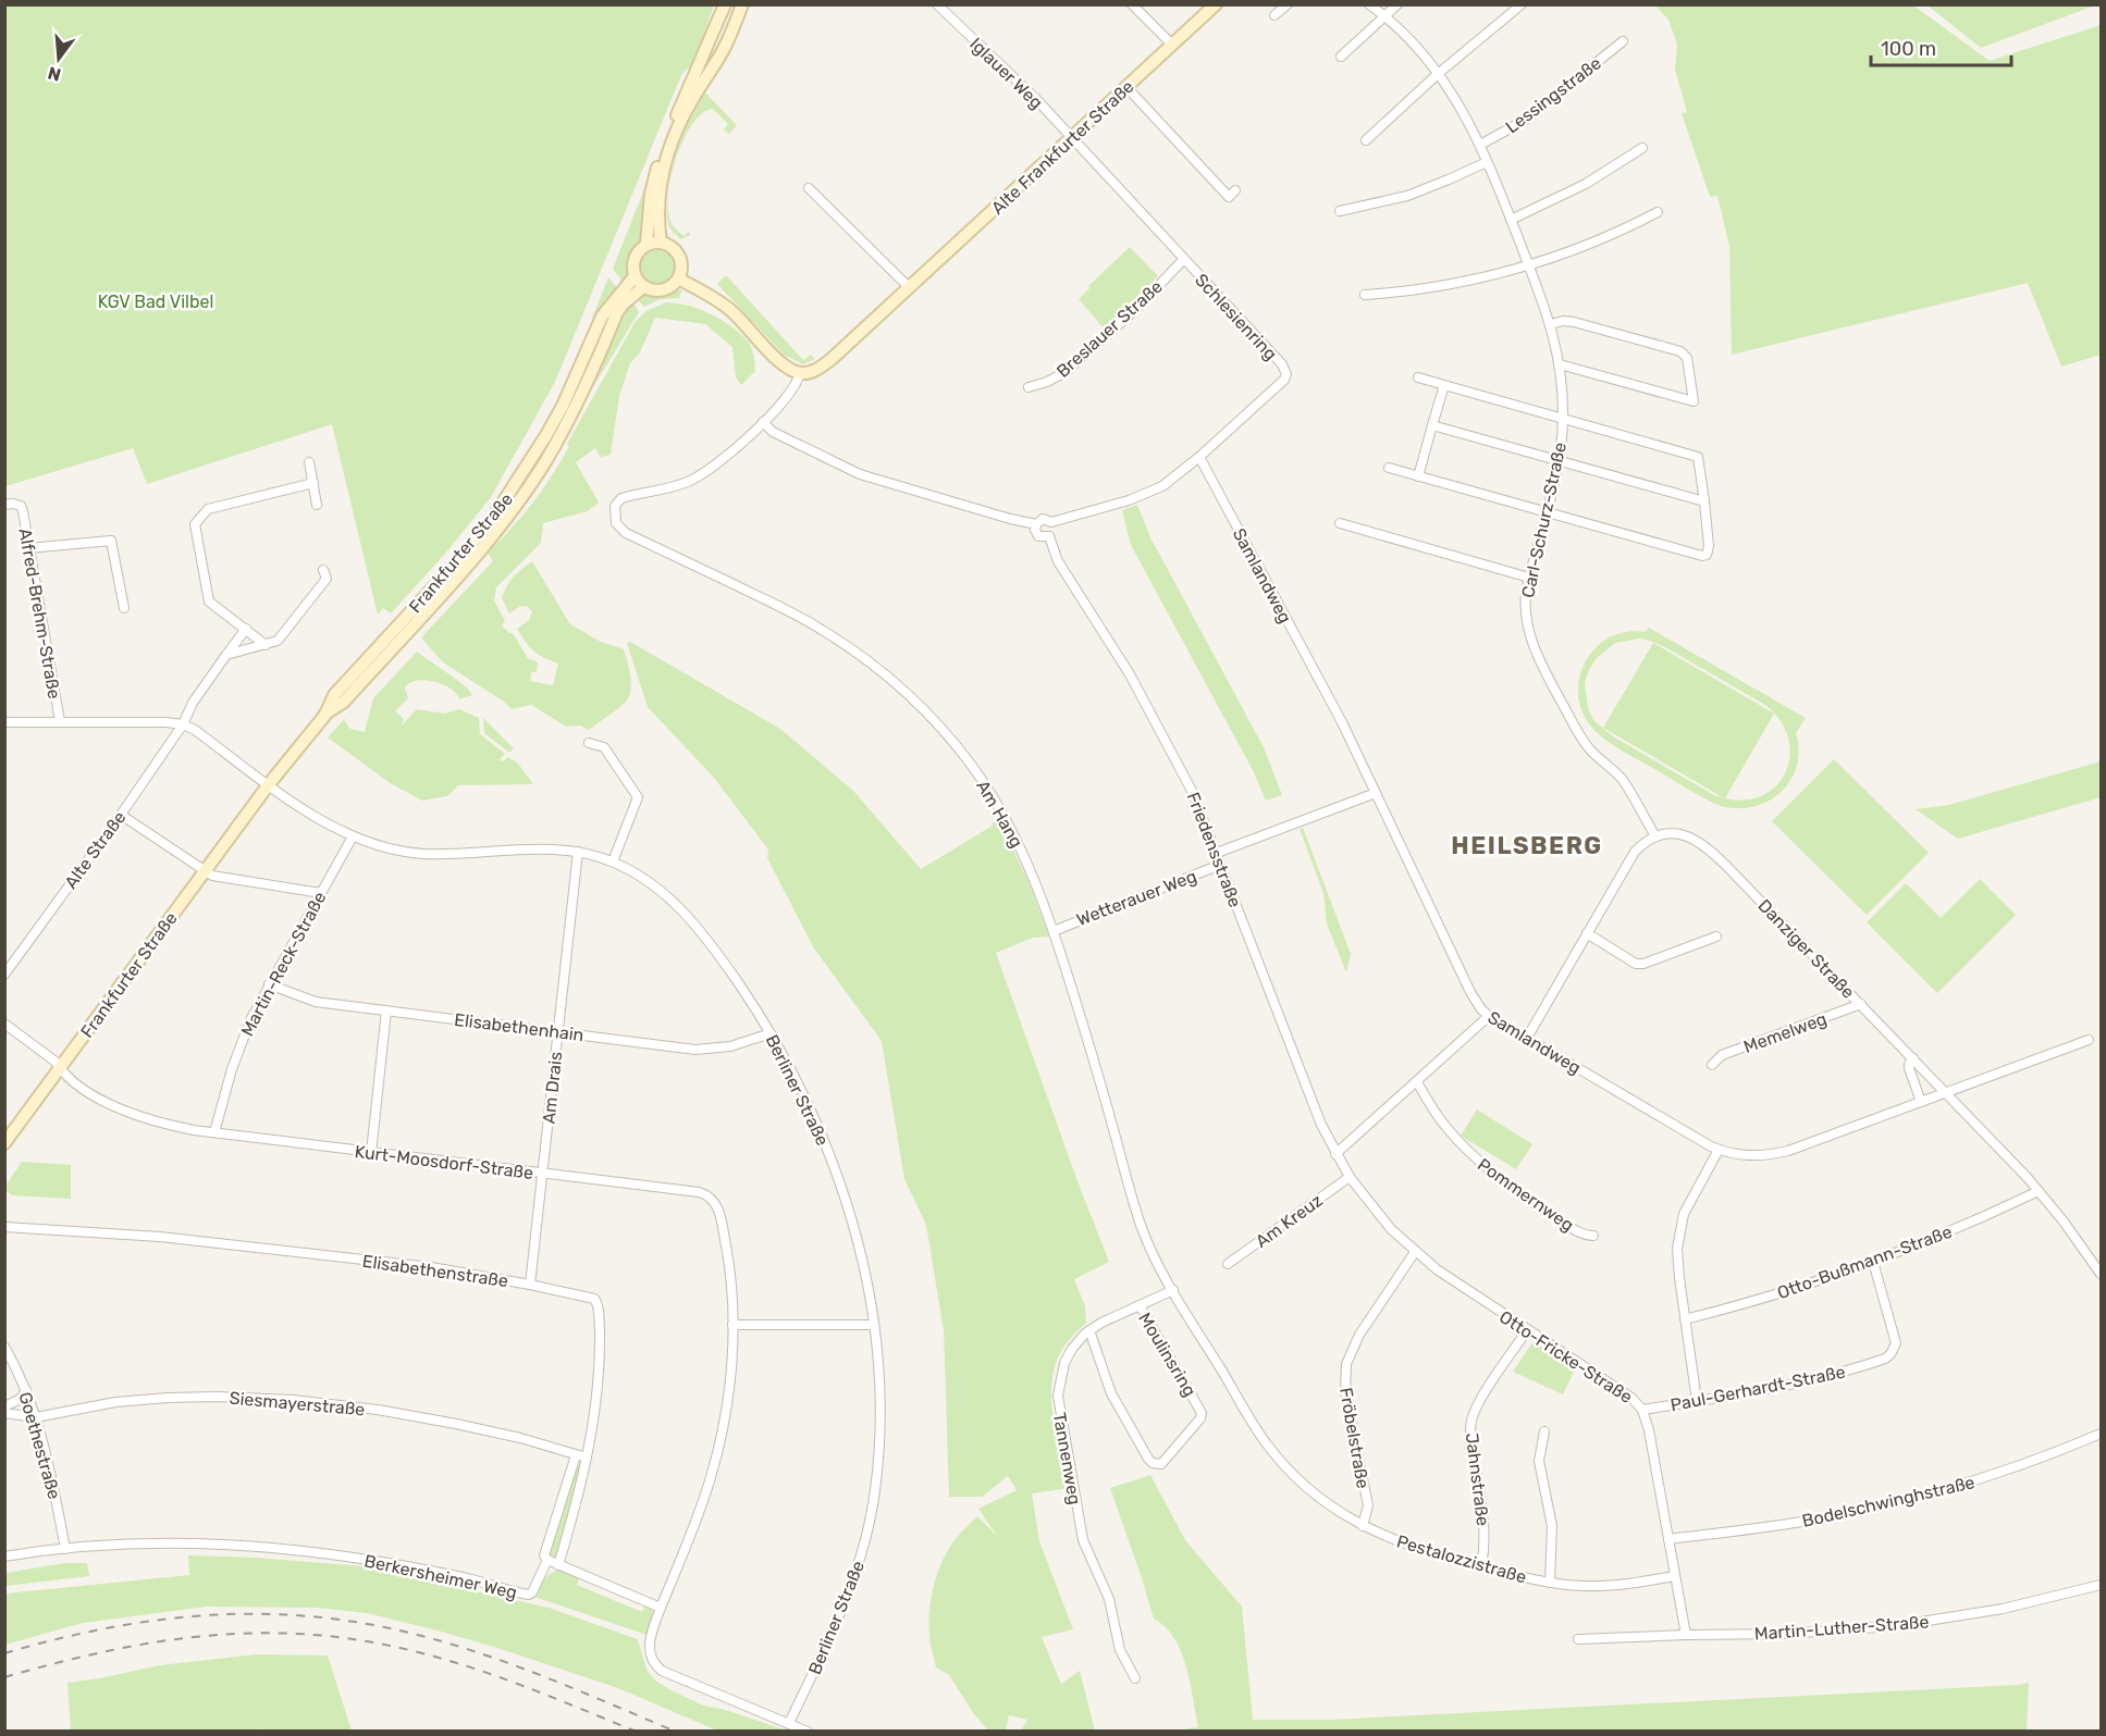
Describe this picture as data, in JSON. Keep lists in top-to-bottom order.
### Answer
{
  "streets": {
    "main road": ["Alte Frankfurter Straße", "Frankfurter Straße"],
    "street": [
      "Iglauer Weg",
      "Lessingstraße",
      "Schlesienring",
      "Breslauer Straße",
      "Carl-Schurz-Straße",
      "Samlandweg",
      "Alfred-Brehm-Straße",
      "Am Hang",
      "Alte Straße",
      "Friedensstraße",
      "Wetterauer Weg",
      "Danziger Straße",
      "Martin-Reck-Straße",
      "Elisabethenhain",
      "Memelweg",
      "Am Drais",
      "Berliner Straße",
      "Kurt-Moosdorf-Straße",
      "Pommernweg",
      "Am Kreuz",
      "Otto-Bußmann-Straße",
      "Elisabethenstraße",
      "Moulinsring",
      "Otto-Fricke-Straße",
      "Paul-Gerhardt-Straße",
      "Siesmayerstraße",
      "Fröbelstraße",
      "Goethestraße",
      "Tannenweg",
      "Jahnstraße",
      "Bodelschwinghstraße",
      "Pestalozzistraße",
      "Berkersheimer Weg",
      "Martin-Luther-Straße"
    ]
  },
  "crossings": [
    ["Iglauer Weg", "Alte Frankfurter Straße"],
    ["Iglauer Weg", "Schlesienring"],
    ["Lessingstraße", "Carl-Schurz-Straße"],
    ["Alte Frankfurter Straße", "Schlesienring"],
    ["Schlesienring", "Breslauer Straße"],
    ["Schlesienring", "Samlandweg"],
    ["Schlesienring", "Am Hang"],
    ["Schlesienring", "Friedensstraße"],
    ["Carl-Schurz-Straße", "Danziger Straße"],
    ["Frankfurter Straße", "Berliner Straße"],
    ["Frankfurter Straße", "Kurt-Moosdorf-Straße"],
    ["Samlandweg", "Danziger Straße"],
    ["Am Hang", "Wetterauer Weg"],
    ["Am Hang", "Tannenweg"],
    ["Am Hang", "Pestalozzistraße"],
    ["Alte Straße", "Berliner Straße"],
    ["Friedensstraße", "Wetterauer Weg"],
    ["Friedensstraße", "Am Kreuz"],
    ["Friedensstraße", "Otto-Fricke-Straße"],
    ["Danziger Straße", "Memelweg"],
    ["Danziger Straße", "Otto-Bußmann-Straße"],
    ["Martin-Reck-Straße", "Elisabethenhain"],
    ["Martin-Reck-Straße", "Berliner Straße"],
    ["Martin-Reck-Straße", "Kurt-Moosdorf-Straße"],
    ["Elisabethenhain", "Am Drais"],
    ["Elisabethenhain", "Berliner Straße"],
    ["Am Drais", "Berliner Straße"],
    ["Am Drais", "Kurt-Moosdorf-Straße"],
    ["Am Drais", "Elisabethenstraße"],
    ["Am Kreuz", "Otto-Fricke-Straße"],
    ["Otto-Bußmann-Straße", "Paul-Gerhardt-Straße"],
    ["Elisabethenstraße", "Siesmayerstraße"],
    ["Moulinsring", "Tannenweg"],
    ["Otto-Fricke-Straße", "Paul-Gerhardt-Straße"],
    ["Otto-Fricke-Straße", "Fröbelstraße"],
    ["Otto-Fricke-Straße", "Jahnstraße"],
    ["Otto-Fricke-Straße", "Bodelschwinghstraße"],
    ["Otto-Fricke-Straße", "Pestalozzistraße"],
    ["Otto-Fricke-Straße", "Martin-Luther-Straße"],
    ["Siesmayerstraße", "Goethestraße"],
    ["Fröbelstraße", "Pestalozzistraße"],
    ["Goethestraße", "Berkersheimer Weg"],
    ["Tannenweg", "Pestalozzistraße"],
    ["Jahnstraße", "Pestalozzistraße"]
  ],
  "districts": ["HEILSBERG"],
  "parks": ["KGV Bad Vilbel"],
  "scale_bar": "100 m",
  "north": "bottom"
}
